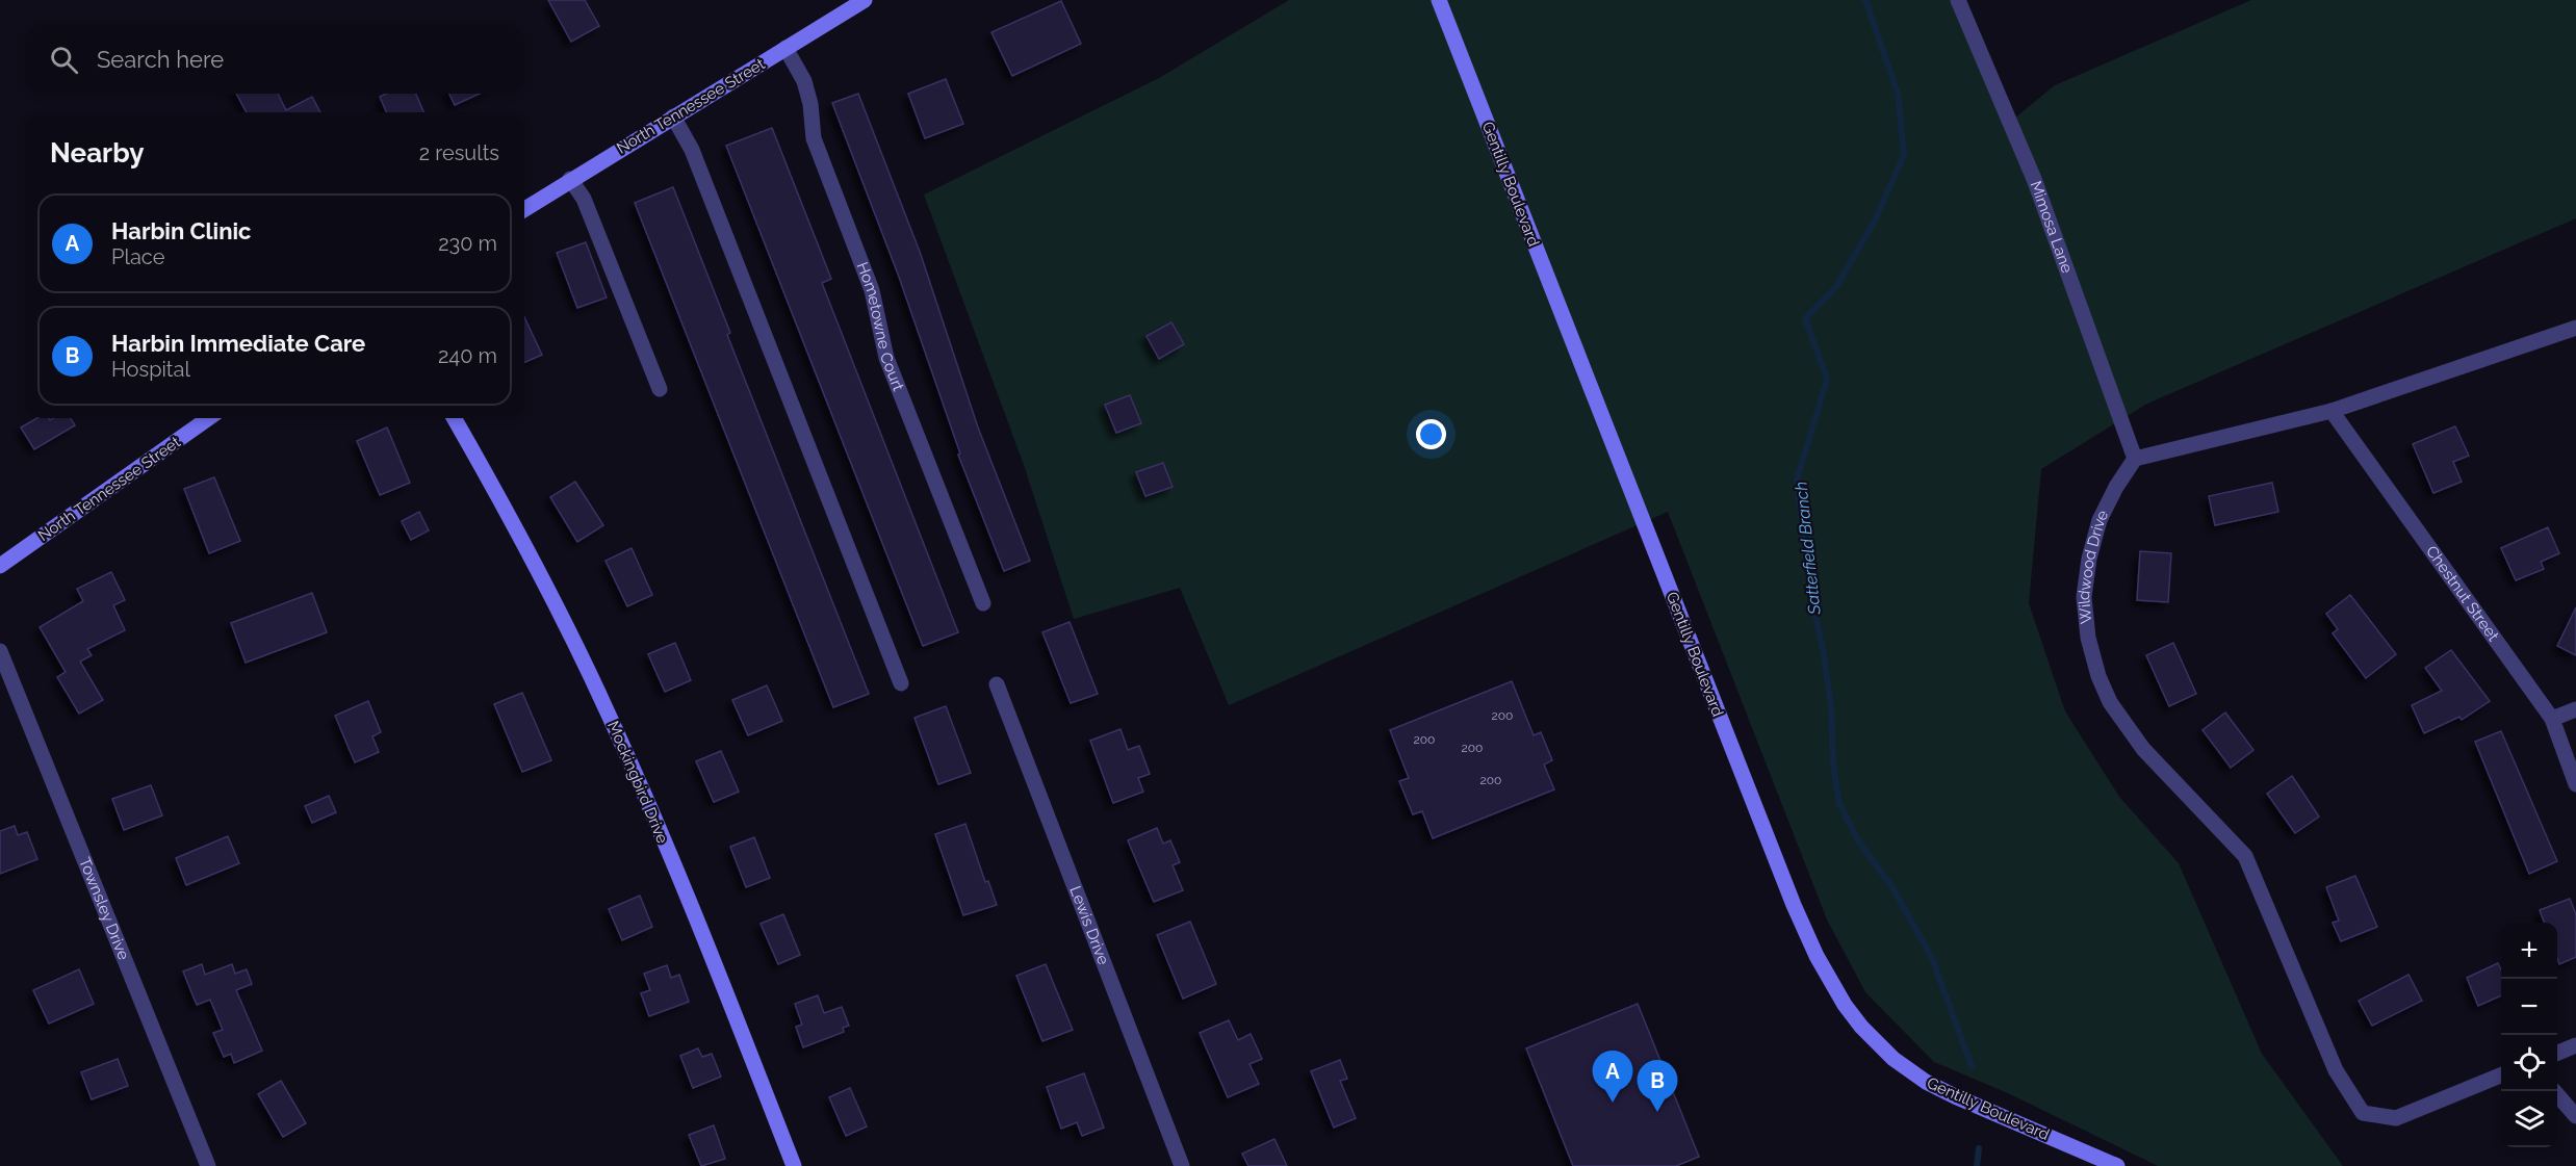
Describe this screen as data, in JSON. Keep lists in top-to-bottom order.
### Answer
{
  "streets": {
    "street": [
      "North Tennessee Street",
      "Gentilly Boulevard",
      "Mimosa Lane",
      "Hometowne Court",
      "Wildwood Drive",
      "Chestnut Street",
      "Mockingbird Drive",
      "Townsley Drive",
      "Lewis Drive"
    ]
  },
  "crossings": [
    ["North Tennessee Street", "Hometowne Court"],
    ["Mimosa Lane", "Wildwood Drive"]
  ],
  "water": ["Satterfield Branch"],
  "house_numbers": [
    "200",
    "200",
    "200",
    "200"
  ],
  "page": {
    "search": "Search here",
    "heading": ["Nearby", "2 results"],
    "list": [
      {
        "mark": "A",
        "name": "Harbin Clinic",
        "note": "Place",
        "value": "230 m"
      },
      {
        "mark": "B",
        "name": "Harbin Immediate Care",
        "note": "Hospital",
        "value": "240 m"
      }
    ],
    "map_buttons": ["+", "−"],
    "pins": ["A", "B"]
  }
}
